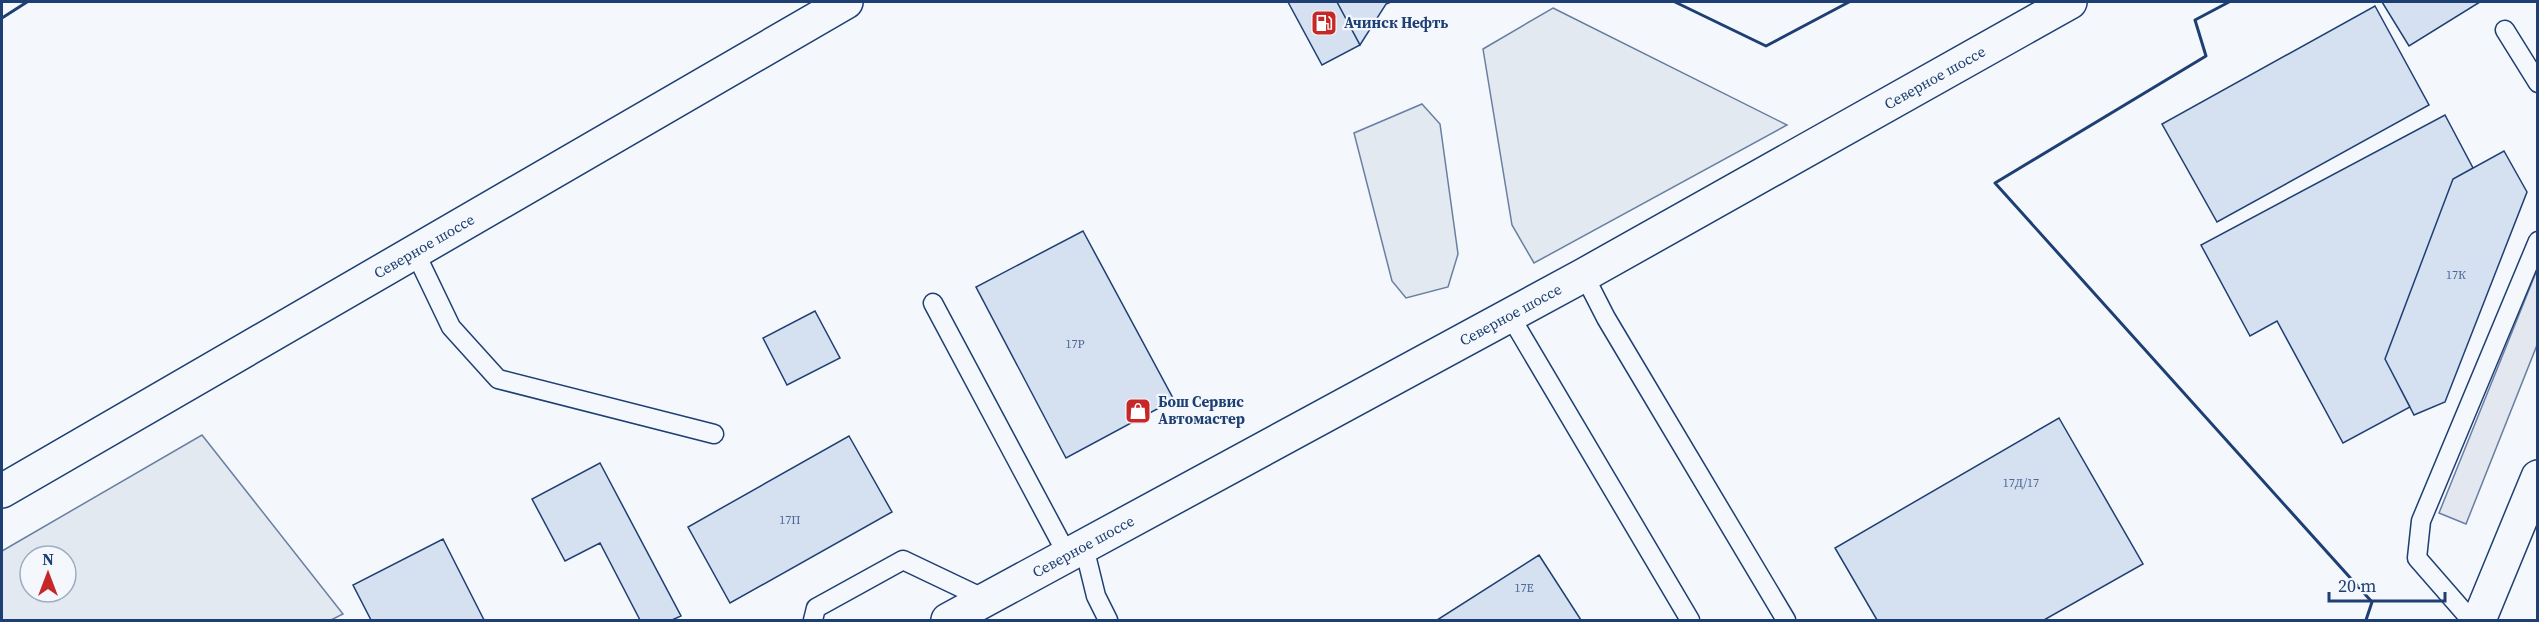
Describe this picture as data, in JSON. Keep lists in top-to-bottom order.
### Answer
{
  "streets": {
    "main road": ["Северное шоссе"]
  },
  "places": {
    "fuel station": ["Ачинск Нефть"],
    "shop": ["Бош Сервис Автомастер"]
  },
  "house_numbers": [
    "17К",
    "17Р",
    "17Д/17",
    "17П",
    "17Е"
  ],
  "scale_bar": "20 m",
  "north": "top"
}
